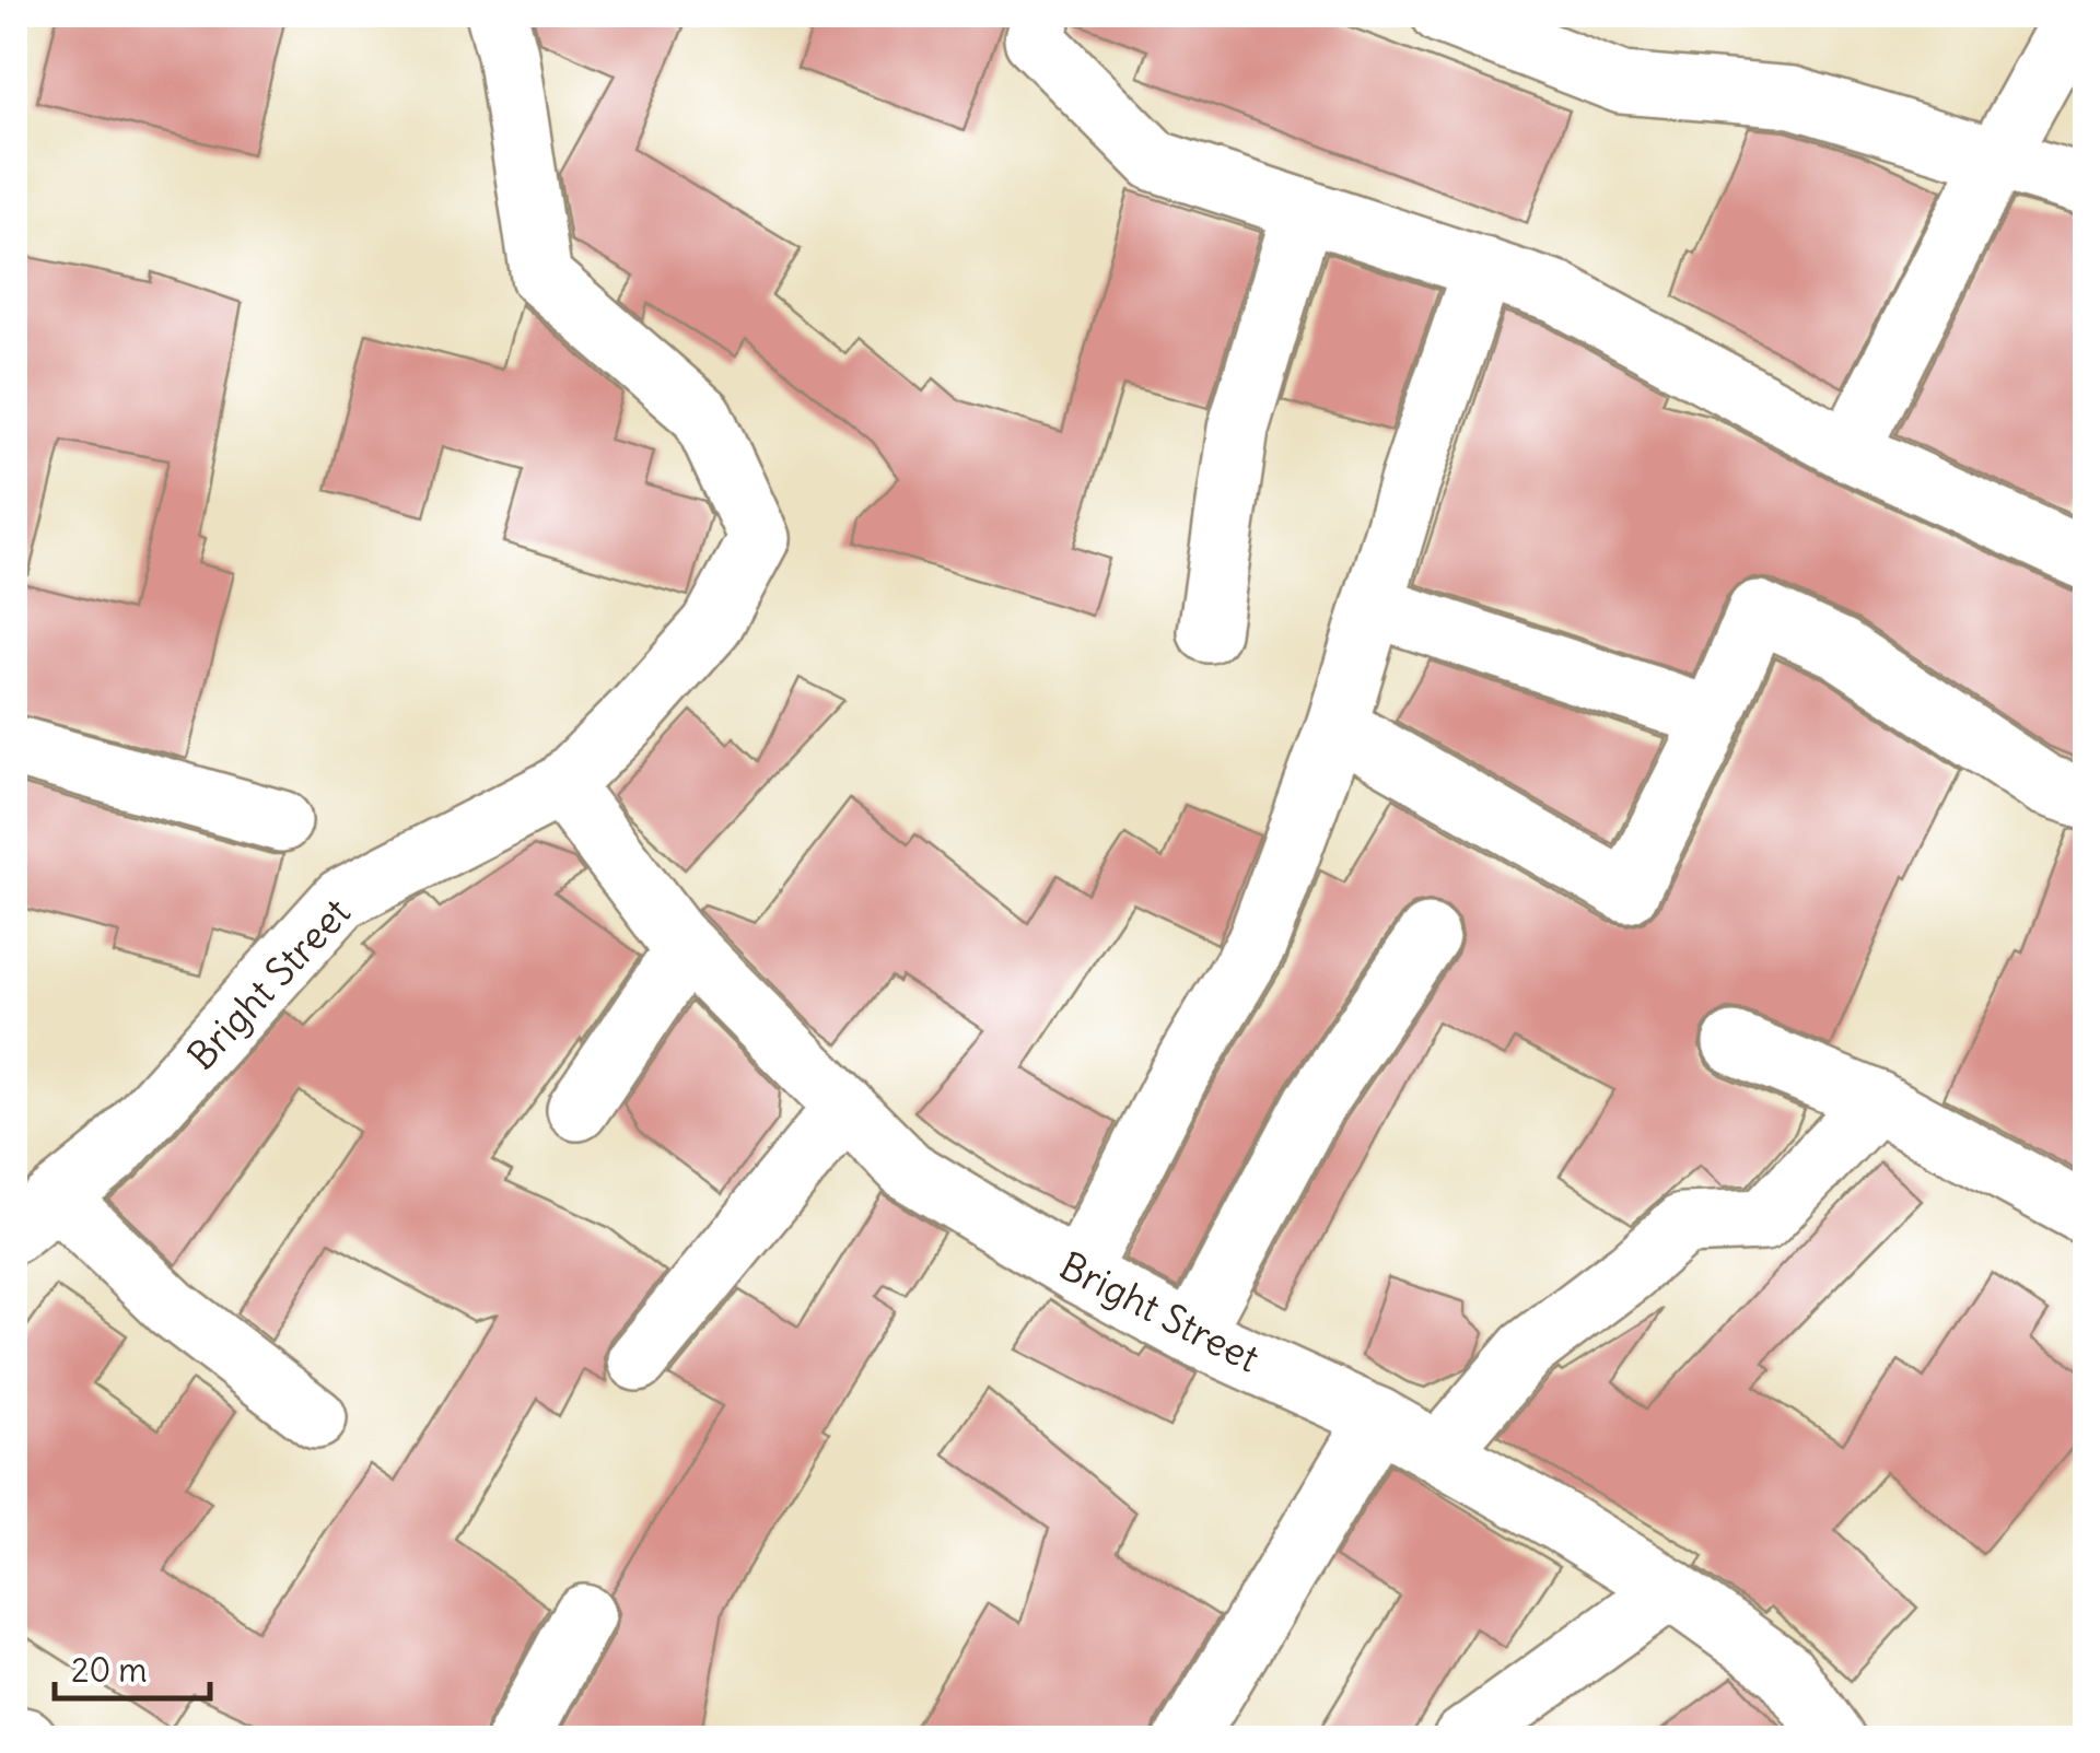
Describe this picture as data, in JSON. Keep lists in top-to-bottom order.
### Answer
{
  "streets": {
    "street": ["Bright Street"]
  },
  "scale_bar": "20 m"
}
